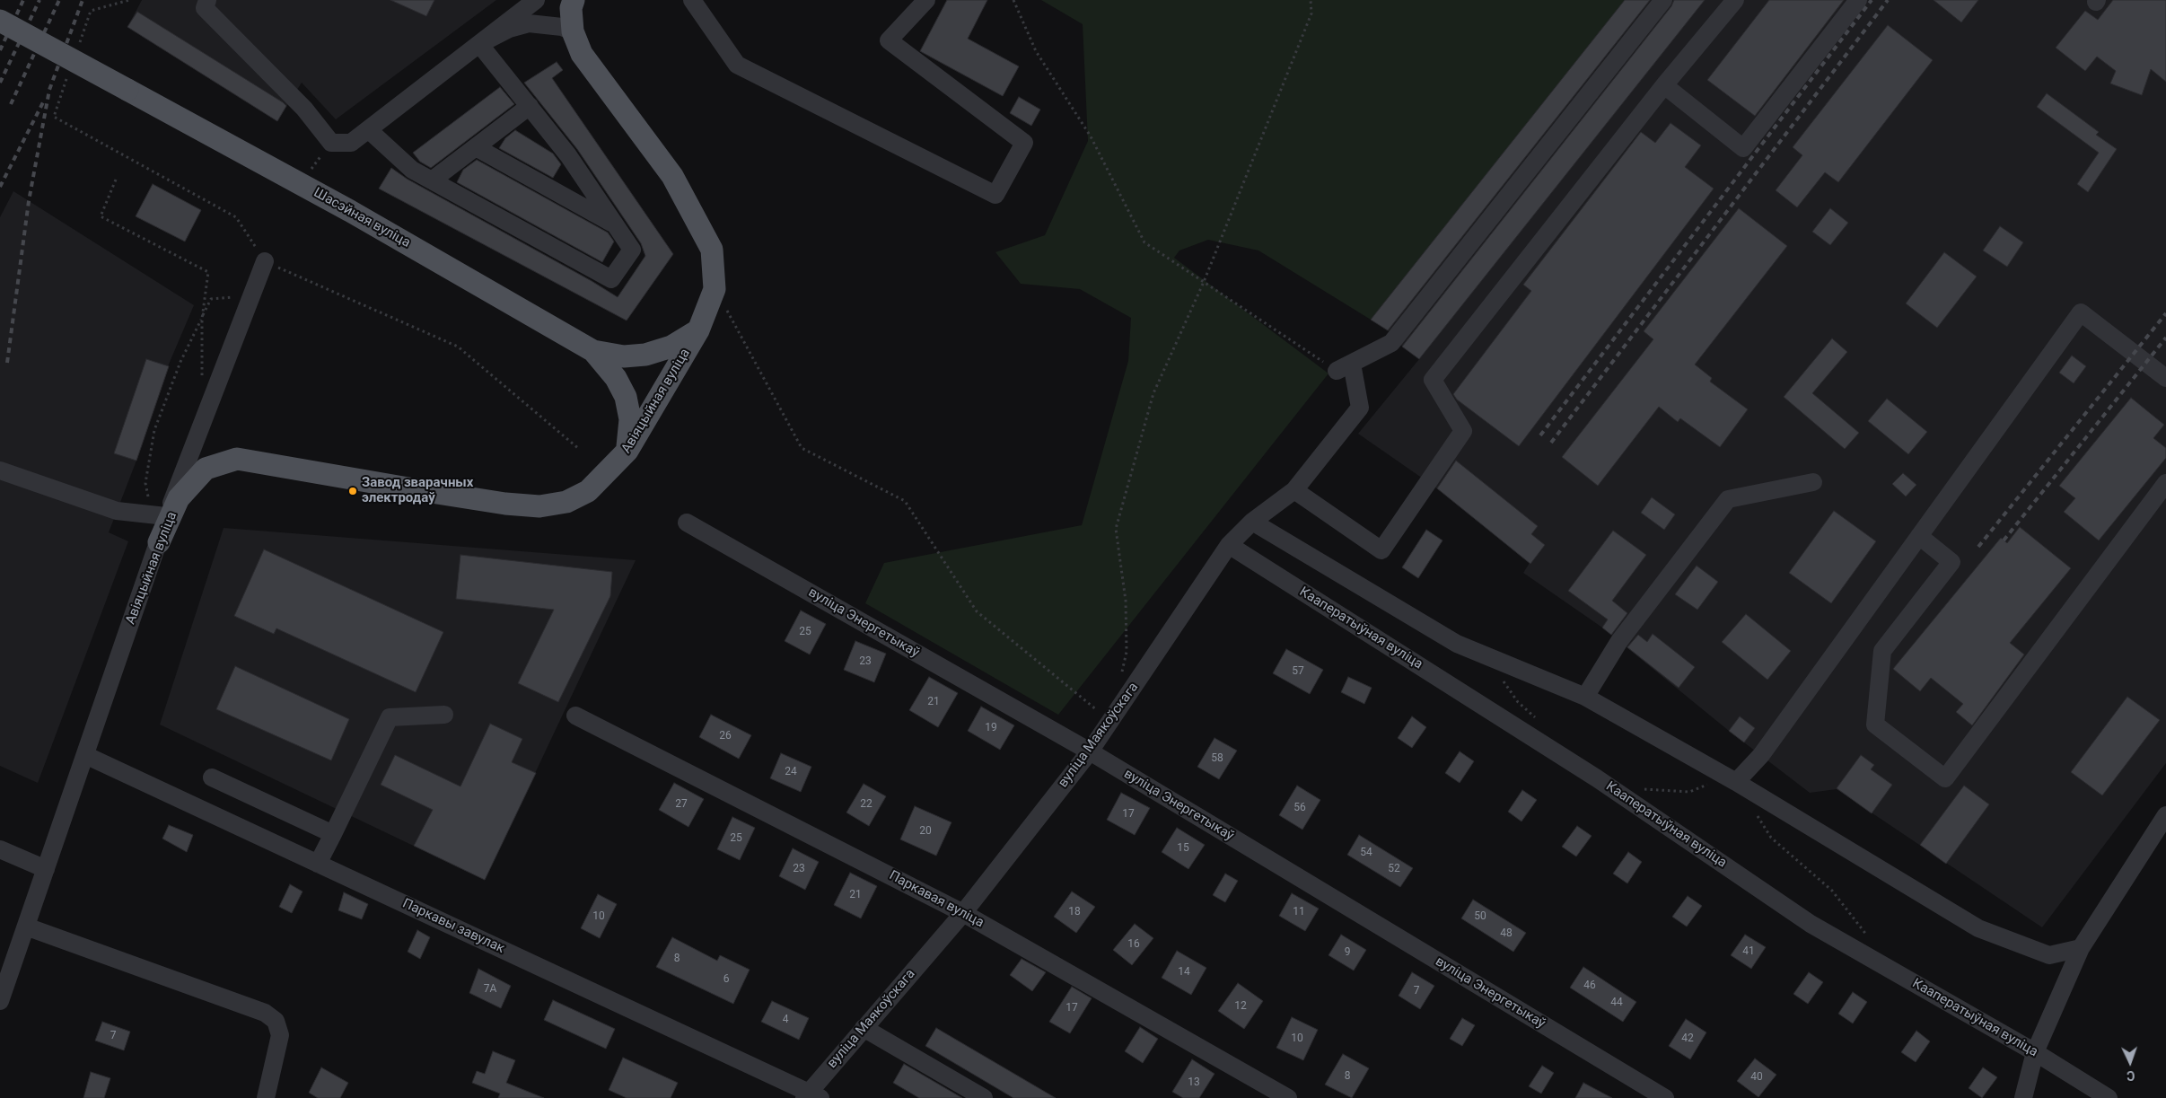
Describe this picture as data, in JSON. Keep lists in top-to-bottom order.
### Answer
{
  "streets": {
    "main road": ["Шасэйная вуліца", "Авіяцыйная вуліца"],
    "street": [
      "вуліца Энергетыкаў",
      "Кааператыўная вуліца",
      "вуліца Маякоўскага",
      "Паркавая вуліца",
      "Паркавы завулак"
    ]
  },
  "crossings": [
    ["Авіяцыйная вуліца", "Паркавы завулак"],
    ["вуліца Энергетыкаў", "вуліца Маякоўскага"],
    ["Кааператыўная вуліца", "вуліца Маякоўскага"],
    ["вуліца Маякоўскага", "Паркавая вуліца"],
    ["вуліца Маякоўскага", "Паркавы завулак"]
  ],
  "places": ["Завод зварачных электродаў"],
  "house_numbers": [
    "25",
    "23",
    "57",
    "21",
    "19",
    "26",
    "58",
    "24",
    "27",
    "22",
    "56",
    "17",
    "20",
    "25",
    "15",
    "54",
    "23",
    "52",
    "21",
    "18",
    "11",
    "10",
    "50",
    "48",
    "16",
    "41",
    "9",
    "8",
    "14",
    "6",
    "46",
    "7А",
    "7",
    "44",
    "12",
    "17",
    "4",
    "7",
    "10",
    "42",
    "8",
    "40",
    "13"
  ],
  "north": "bottom"
}
